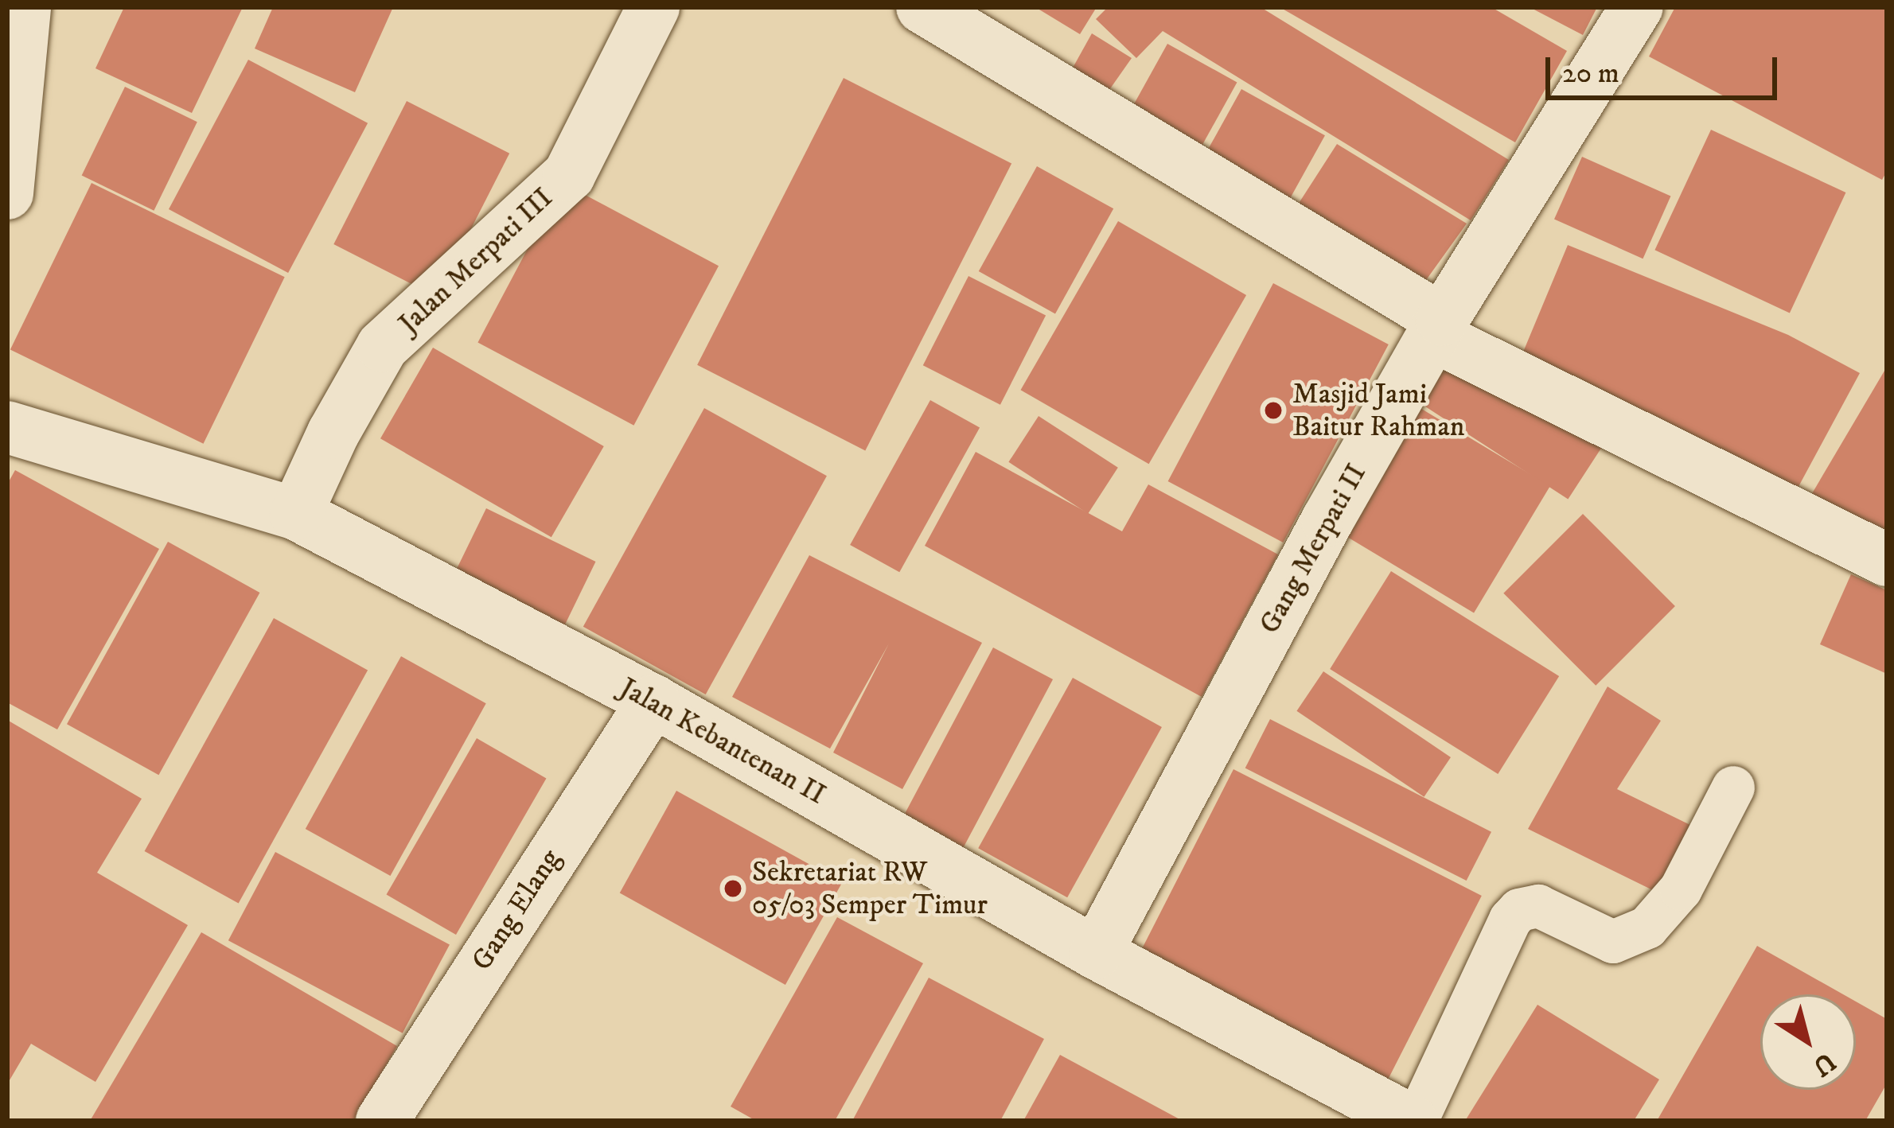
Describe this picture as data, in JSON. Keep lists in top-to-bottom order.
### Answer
{
  "streets": {
    "street": [
      "Jalan Merpati III",
      "Gang Merpati II",
      "Jalan Kebantenan II",
      "Gang Elang"
    ]
  },
  "crossings": [
    ["Jalan Merpati III", "Jalan Kebantenan II"],
    ["Gang Merpati II", "Jalan Kebantenan II"],
    ["Jalan Kebantenan II", "Gang Elang"]
  ],
  "places": ["Masjid Jami Baitur Rahman", "Sekretariat RW 05/03 Semper Timur"],
  "scale_bar": "20 m",
  "north": "bottom right"
}
